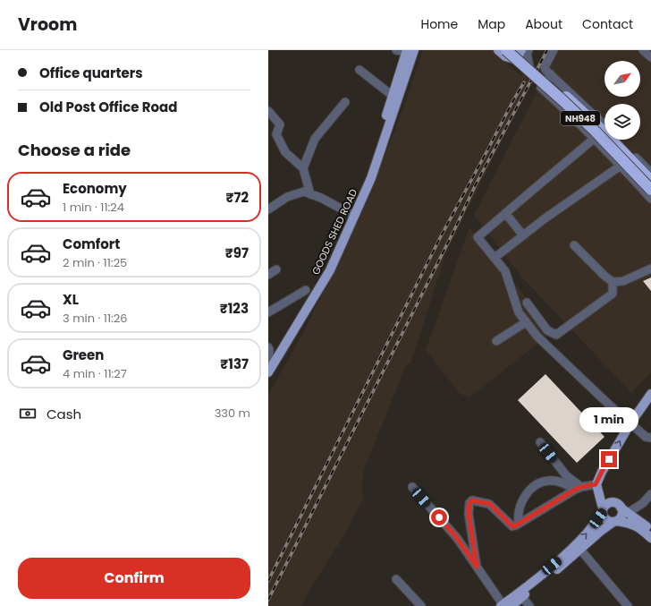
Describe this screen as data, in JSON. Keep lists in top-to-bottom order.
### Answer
{
  "streets": {
    "highway": ["NH948"],
    "main road": ["GOODS SHED ROAD"]
  },
  "north": "top right",
  "page": {
    "header": "Vroom",
    "nav": [
      "Home",
      "Map",
      "About",
      "Contact"
    ],
    "banner": ["Office quarters", "Old Post Office Road"],
    "heading": "Choose a ride",
    "list": [
      {
        "name": "Economy",
        "note": "1 min · 11:24",
        "value": "₹72"
      },
      {
        "name": "Comfort",
        "note": "2 min · 11:25",
        "value": "₹97"
      },
      {
        "name": "XL",
        "note": "3 min · 11:26",
        "value": "₹123"
      },
      {
        "name": "Green",
        "note": "4 min · 11:27",
        "value": "₹137"
      }
    ],
    "pay": ["Cash", "330 m"],
    "bubble": "1 min",
    "buttons": "Confirm"
  }
}
